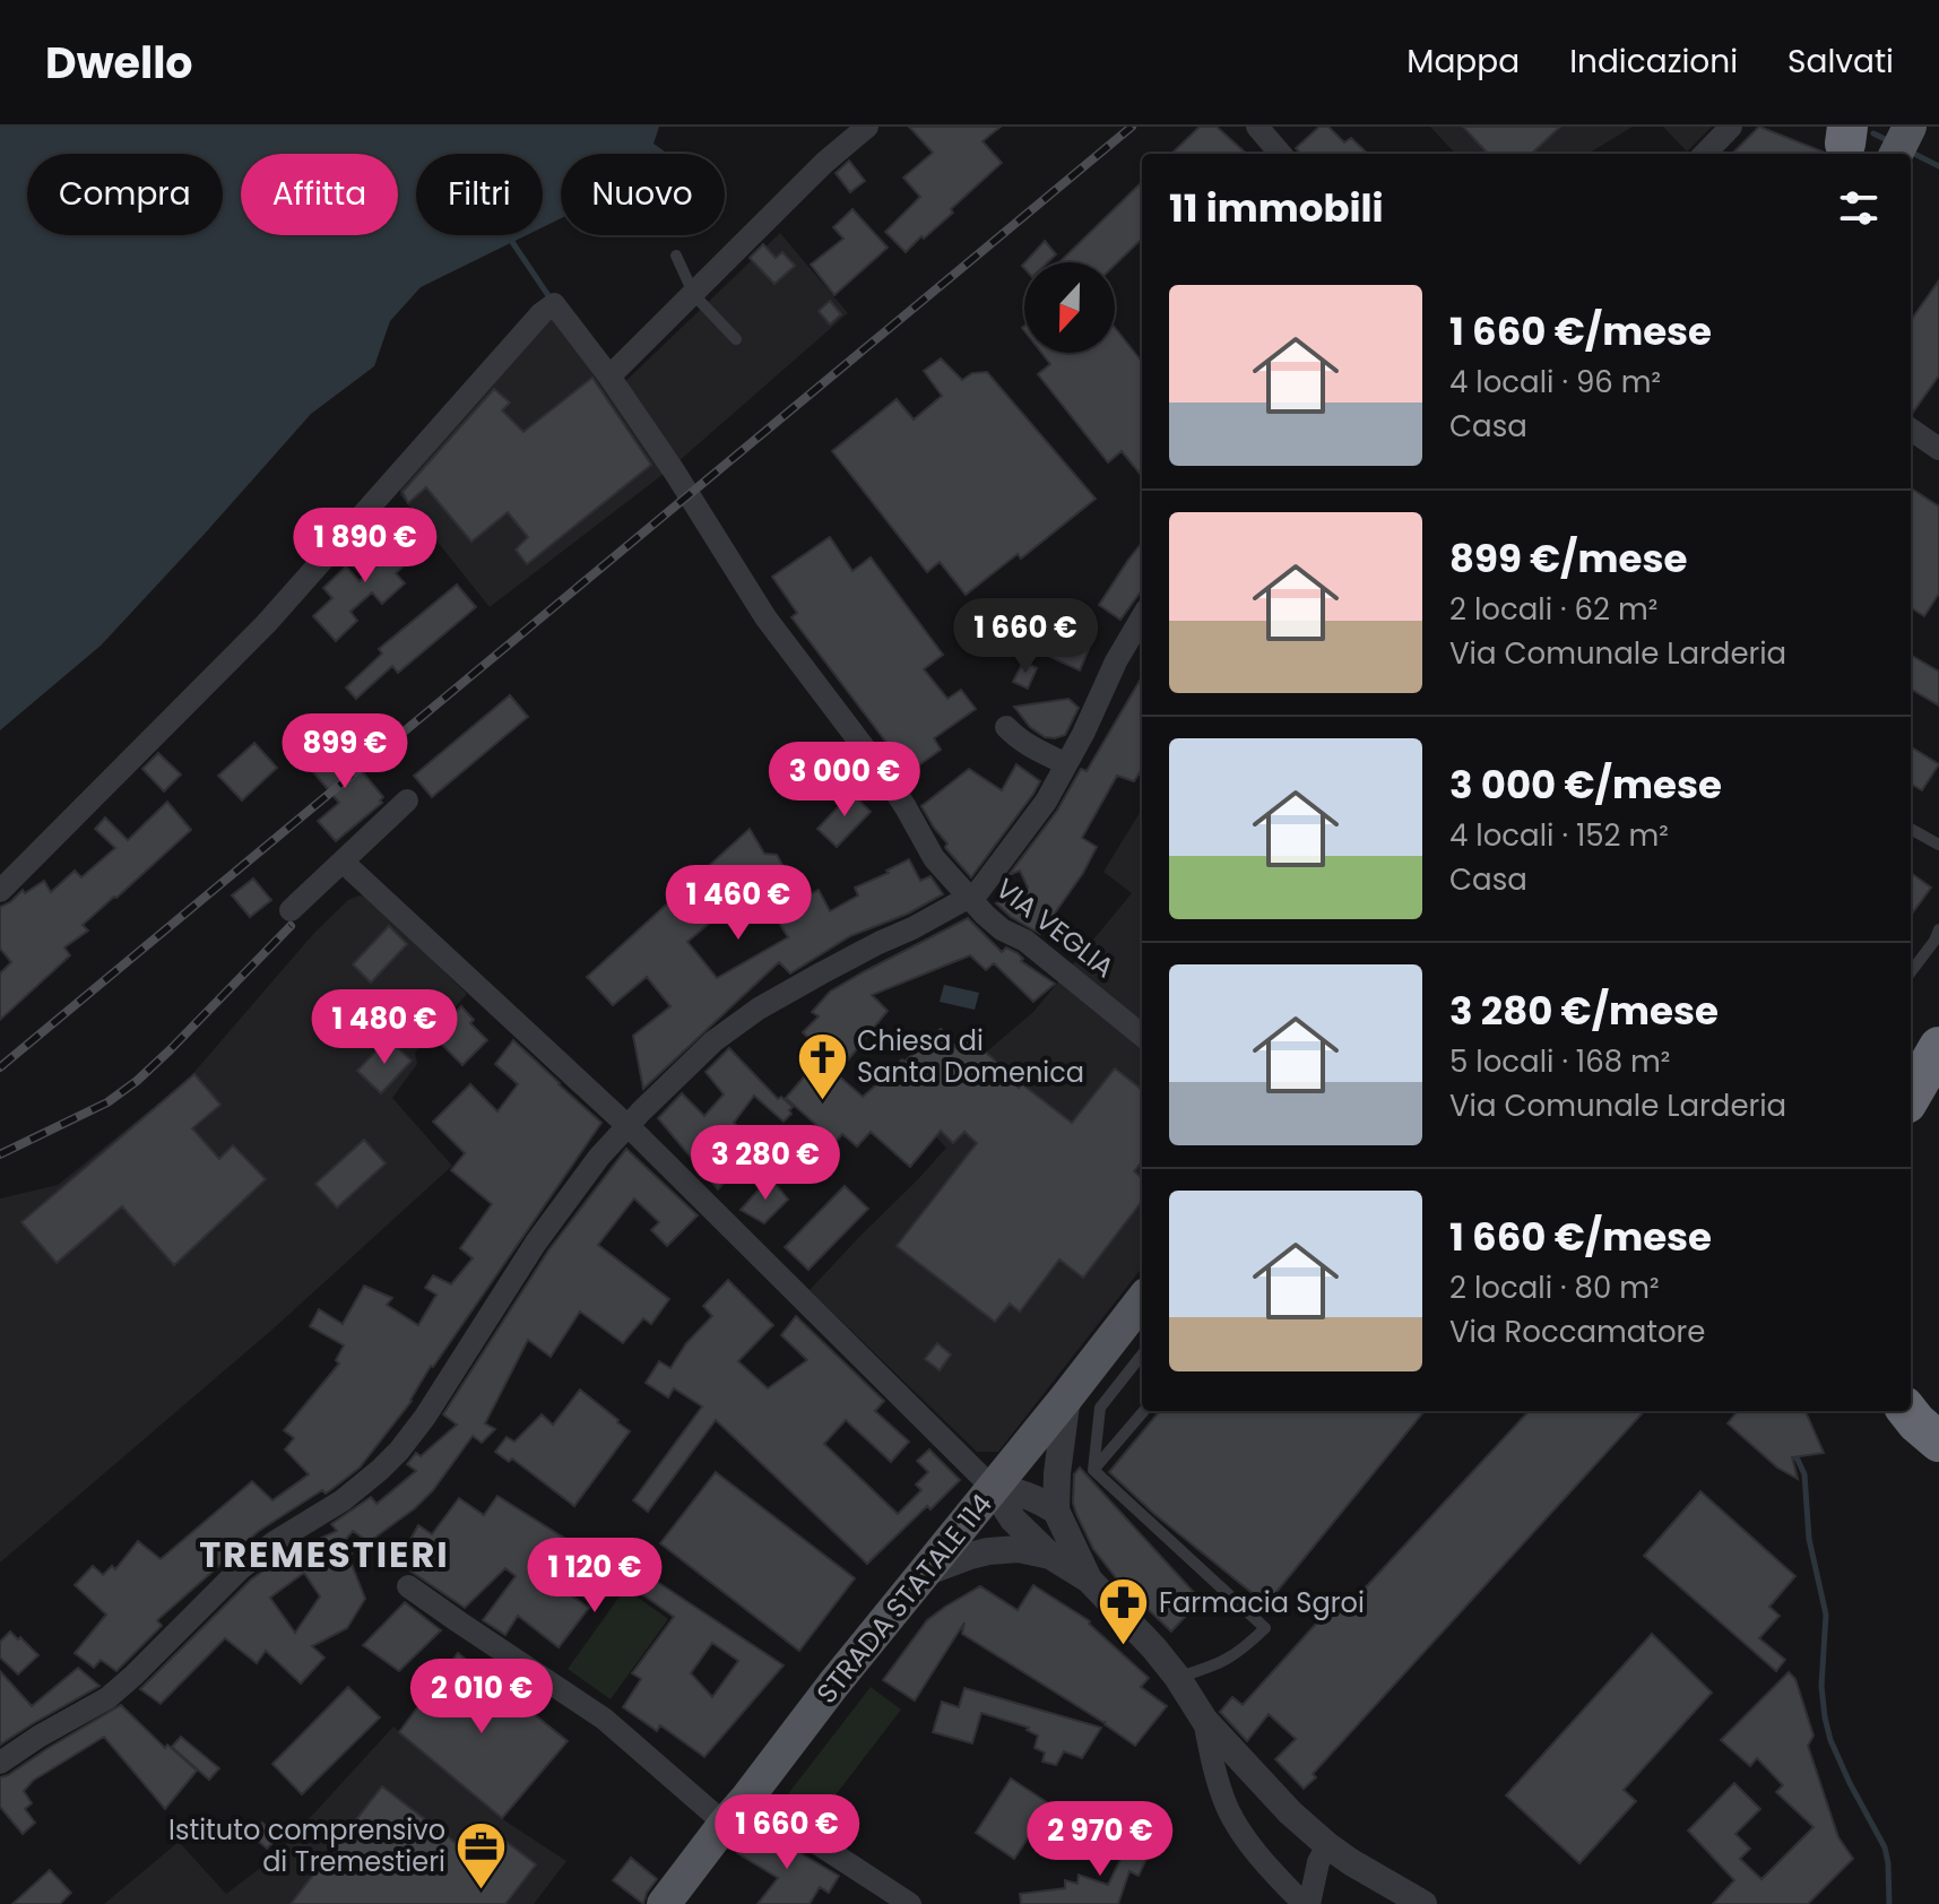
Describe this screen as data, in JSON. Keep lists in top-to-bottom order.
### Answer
{
  "streets": {
    "main road": ["STRADA STATALE 114"],
    "street": ["VIA VEGLIA"]
  },
  "districts": ["TREMESTIERI"],
  "places": {
    "church": ["Chiesa di Santa Domenica"],
    "pharmacy": ["Farmacia Sgroi"],
    "office": ["Istituto comprensivo di Tremestieri"]
  },
  "north": "bottom",
  "page": {
    "header": "Dwello",
    "nav": ["Mappa", "Indicazioni", "Salvati"],
    "chip": [
      "Compra",
      "Affitta",
      "Filtri",
      "Nuovo"
    ],
    "heading": "11 immobili",
    "list": [
      {
        "name": "1 660 €/mese",
        "note": "4 locali · 96 m² · Casa"
      },
      {
        "name": "899 €/mese",
        "note": "2 locali · 62 m² · Via Comunale Larderia"
      },
      {
        "name": "3 000 €/mese",
        "note": "4 locali · 152 m² · Casa"
      },
      {
        "name": "3 280 €/mese",
        "note": "5 locali · 168 m² · Via Comunale Larderia"
      },
      {
        "name": "1 660 €/mese",
        "note": "2 locali · 80 m² · Via Roccamatore"
      }
    ],
    "price": [
      "1 890 €",
      "1 660 €",
      "899 €",
      "3 000 €",
      "1 460 €",
      "1 480 €",
      "3 280 €",
      "1 120 €",
      "2 010 €",
      "1 660 €",
      "2 970 €"
    ]
  }
}
